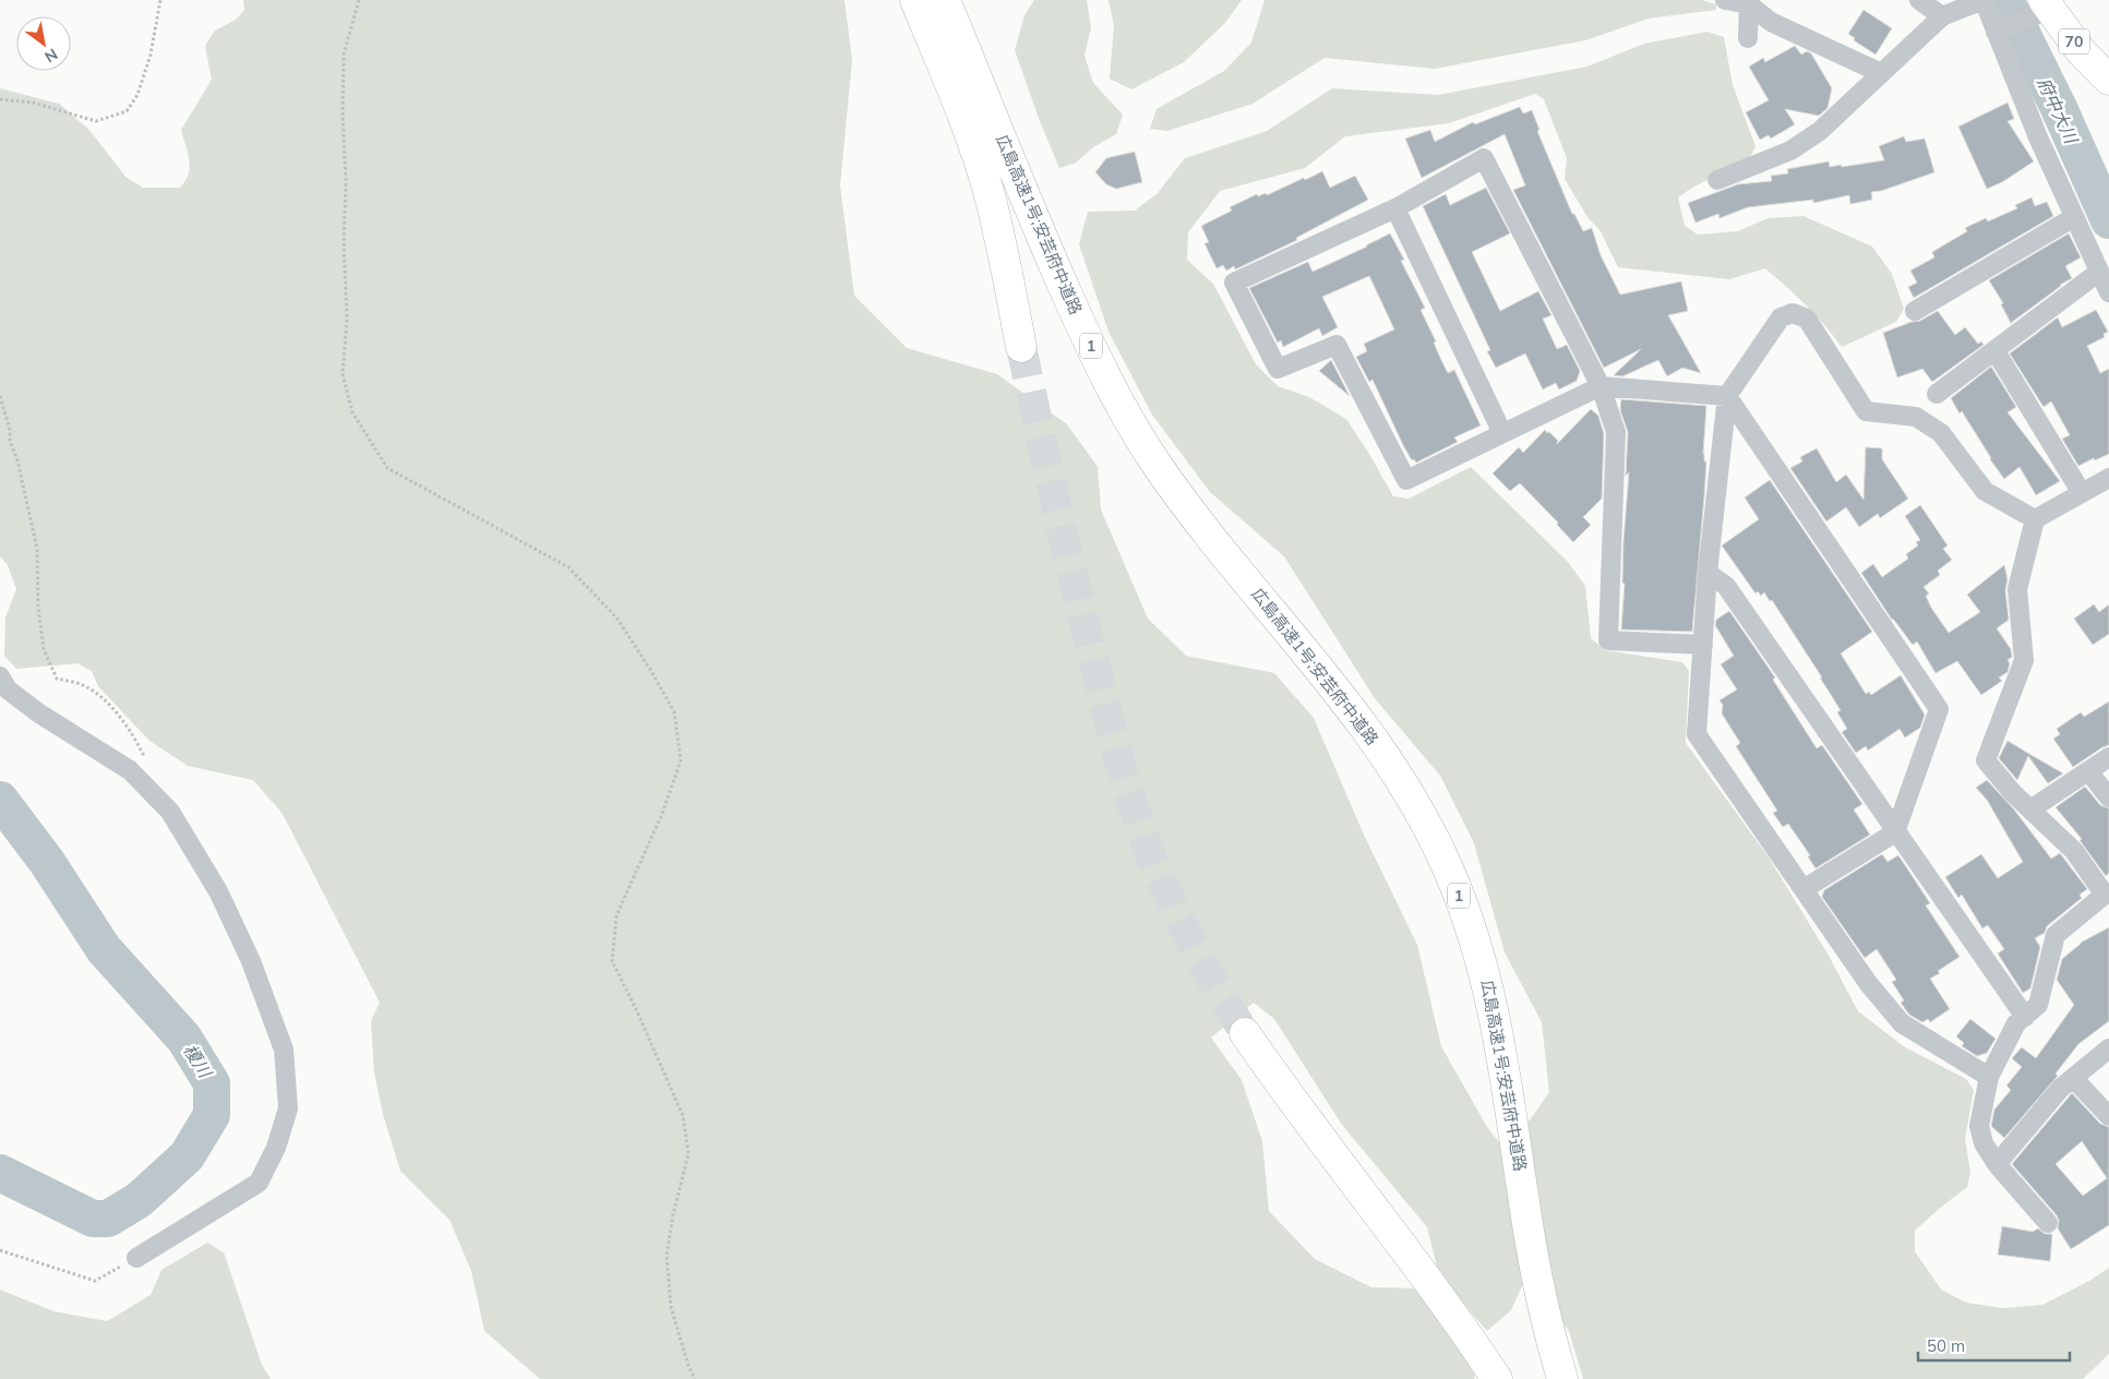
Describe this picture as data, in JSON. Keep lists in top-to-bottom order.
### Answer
{
  "streets": {
    "main road": ["70", "広島高速1号;安芸府中道路", "1"]
  },
  "water": ["府中大川", "榎川"],
  "scale_bar": "50 m",
  "north": "bottom right"
}
